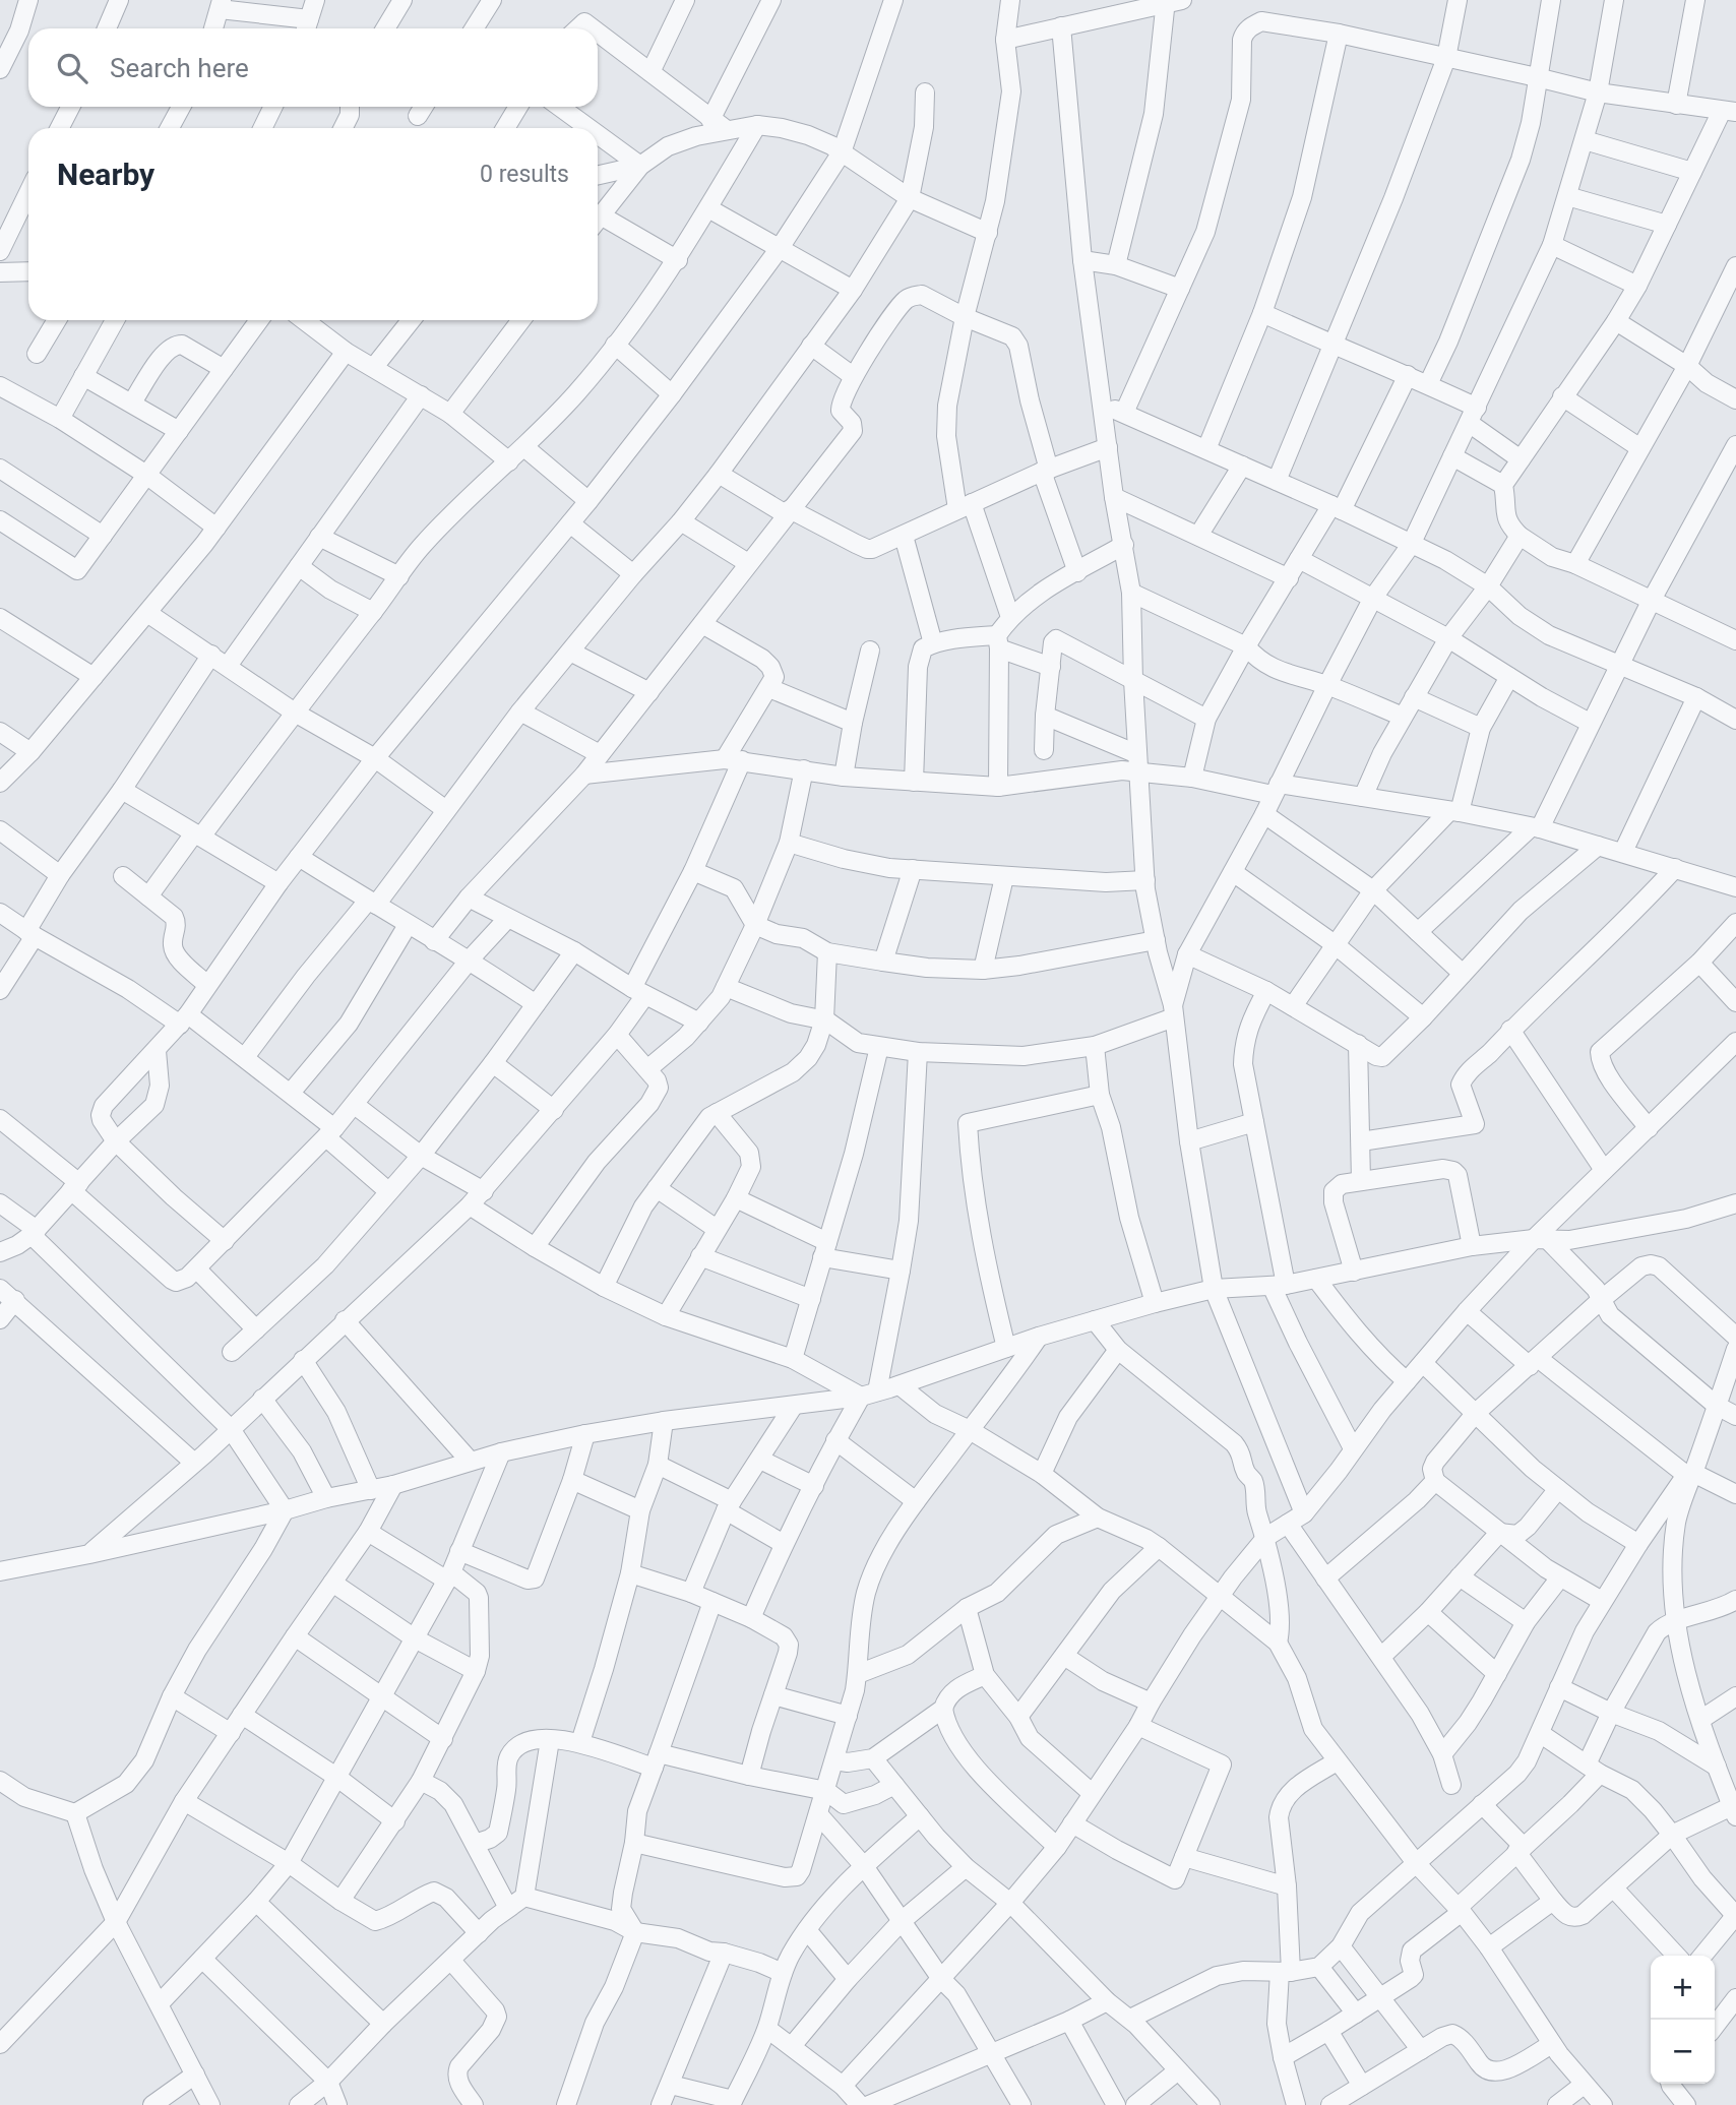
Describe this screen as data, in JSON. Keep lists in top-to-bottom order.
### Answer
{
  "page": {
    "search": "Search here",
    "heading": ["Nearby", "0 results"],
    "map_buttons": ["+", "−"]
  }
}
